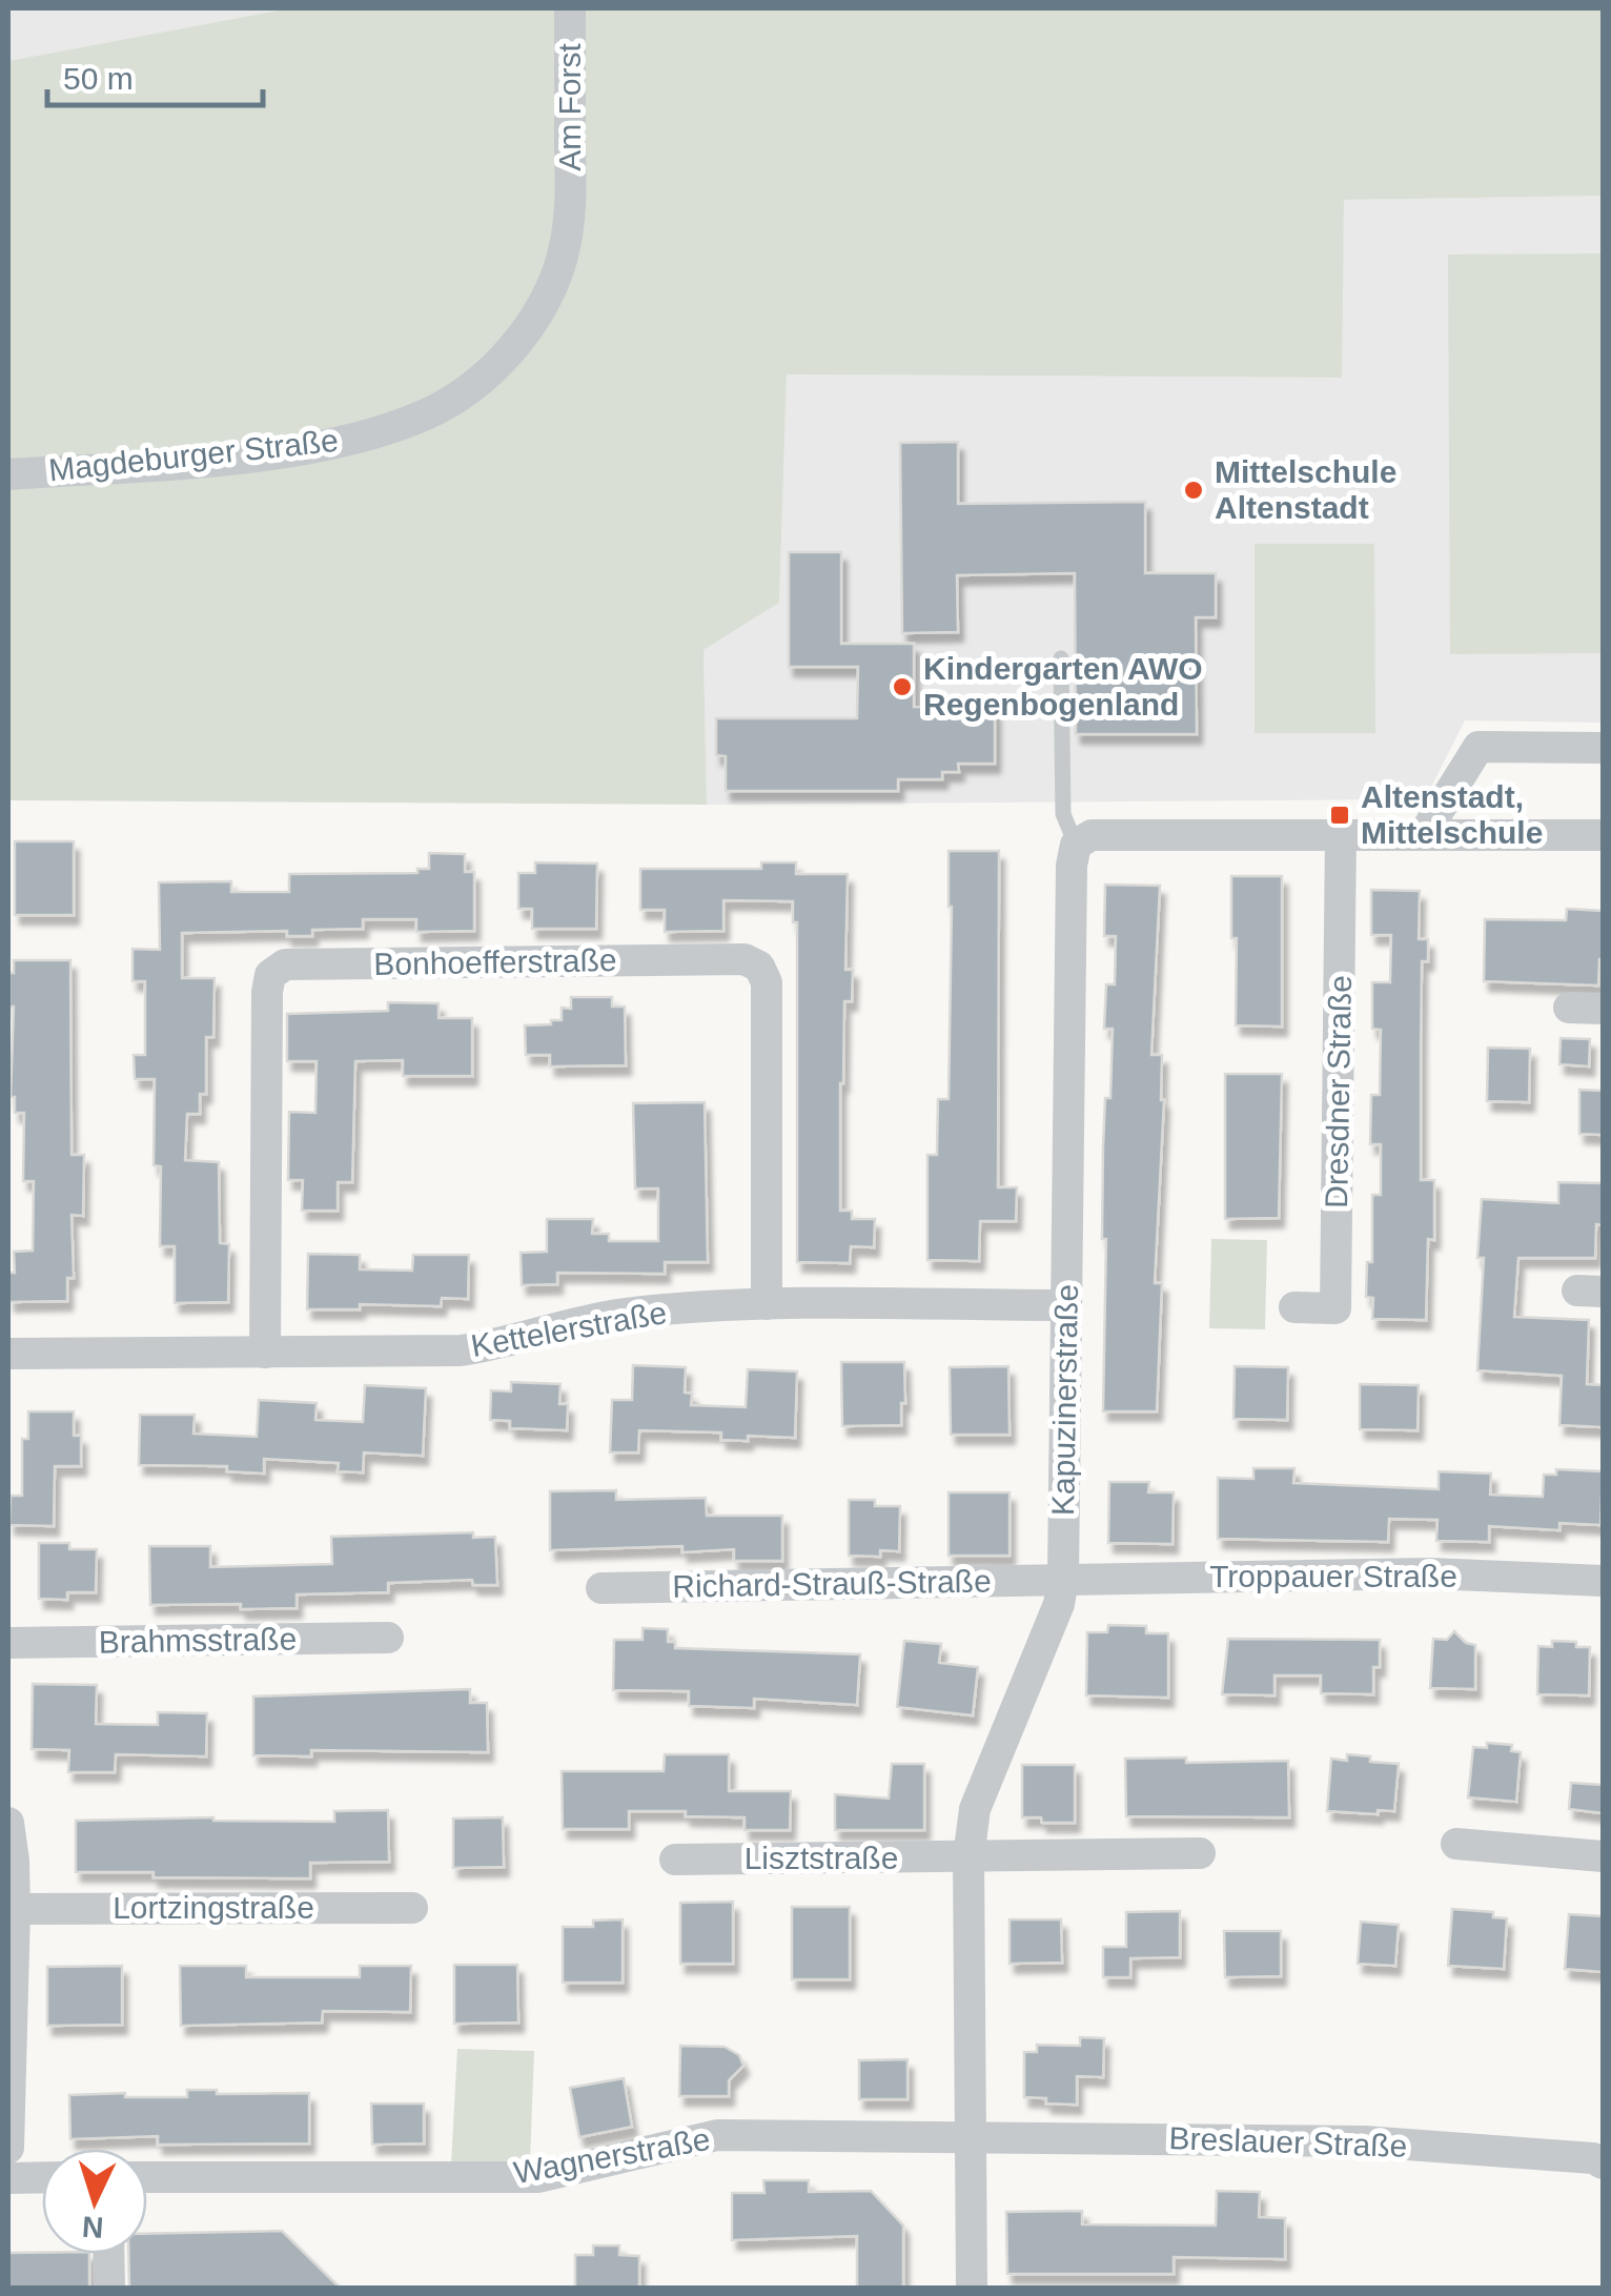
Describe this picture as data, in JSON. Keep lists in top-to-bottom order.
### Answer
{
  "streets": {
    "street": [
      "Am Forst",
      "Magdeburger Straße",
      "Bonhoefferstraße",
      "Dresdner Straße",
      "Kettelerstraße",
      "Kapuzinerstraße",
      "Troppauer Straße",
      "Richard-Strauß-Straße",
      "Brahmsstraße",
      "Lisztstraße",
      "Lortzingstraße",
      "Breslauer Straße",
      "Wagnerstraße"
    ]
  },
  "crossings": [
    ["Am Forst", "Magdeburger Straße"],
    ["Bonhoefferstraße", "Kettelerstraße"],
    ["Kettelerstraße", "Kapuzinerstraße"],
    ["Kapuzinerstraße", "Troppauer Straße"],
    ["Kapuzinerstraße", "Richard-Strauß-Straße"],
    ["Kapuzinerstraße", "Lisztstraße"],
    ["Kapuzinerstraße", "Breslauer Straße"],
    ["Kapuzinerstraße", "Wagnerstraße"],
    ["Troppauer Straße", "Richard-Strauß-Straße"],
    ["Breslauer Straße", "Wagnerstraße"]
  ],
  "places": {
    "other": ["Mittelschule Altenstadt", "Kindergarten AWO Regenbogenland"],
    "transit": ["Altenstadt, Mittelschule"]
  },
  "scale_bar": "50 m",
  "north": "bottom"
}
